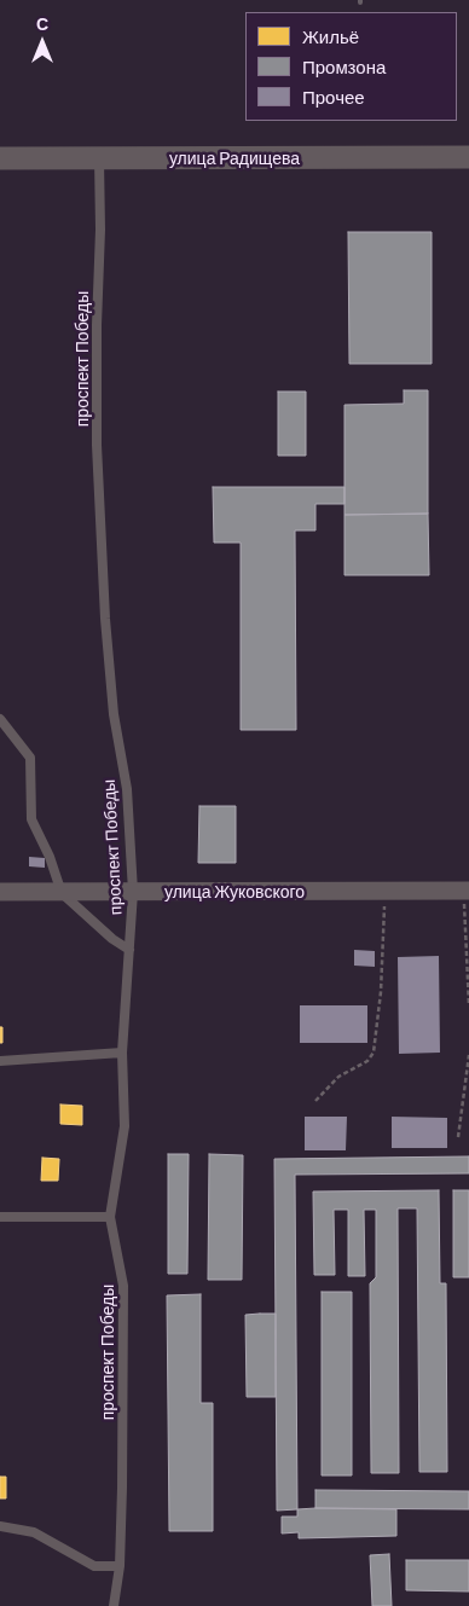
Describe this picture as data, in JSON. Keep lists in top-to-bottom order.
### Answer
{
  "streets": {
    "street": ["улица Радищева", "улица Жуковского"],
    "lane": ["проспект Победы"]
  },
  "crossings": [
    ["улица Радищева", "проспект Победы"],
    ["проспект Победы", "улица Жуковского"]
  ],
  "legend": ["Жильё", "Промзона", "Прочее"],
  "north": "top"
}
